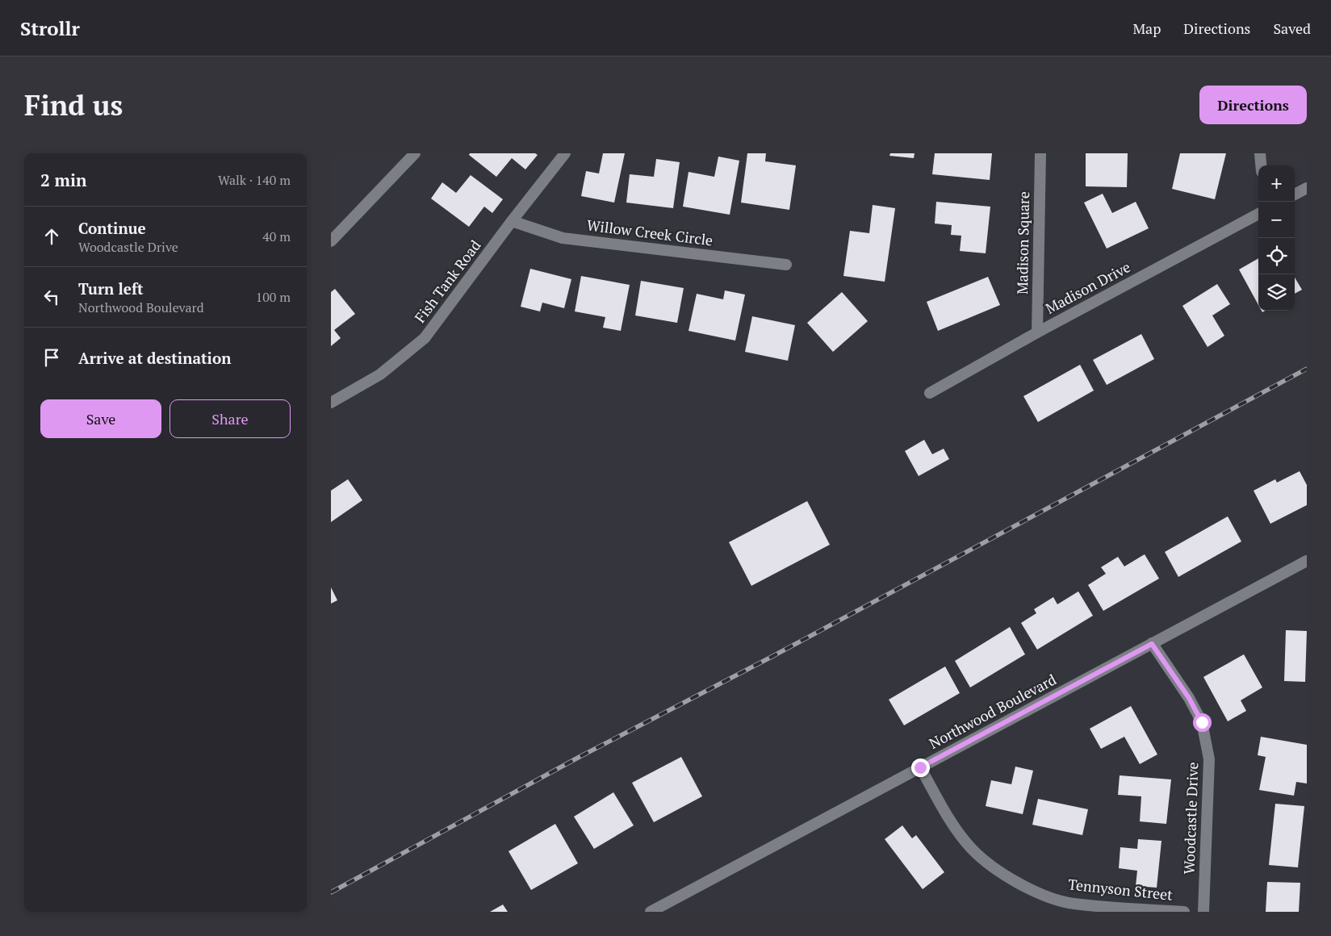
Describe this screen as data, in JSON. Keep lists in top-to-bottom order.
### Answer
{
  "streets": {
    "street": [
      "Willow Creek Circle",
      "Madison Square",
      "Fish Tank Road",
      "Madison Drive",
      "Northwood Boulevard",
      "Woodcastle Drive",
      "Tennyson Street"
    ]
  },
  "crossings": [
    ["Willow Creek Circle", "Fish Tank Road"],
    ["Madison Square", "Madison Drive"],
    ["Northwood Boulevard", "Woodcastle Drive"],
    ["Northwood Boulevard", "Tennyson Street"]
  ],
  "page": {
    "header": "Strollr",
    "nav": ["Map", "Directions", "Saved"],
    "buttons": [
      "Directions",
      ["Save", "Share"]
    ],
    "title": "Find us",
    "heading": ["2 min", "Walk · 140 m"],
    "map_buttons": ["+", "−"],
    "list": [
      ["Continue", "Woodcastle Drive", "40 m"],
      ["Turn left", "Northwood Boulevard", "100 m"],
      "Arrive at destination"
    ]
  }
}
